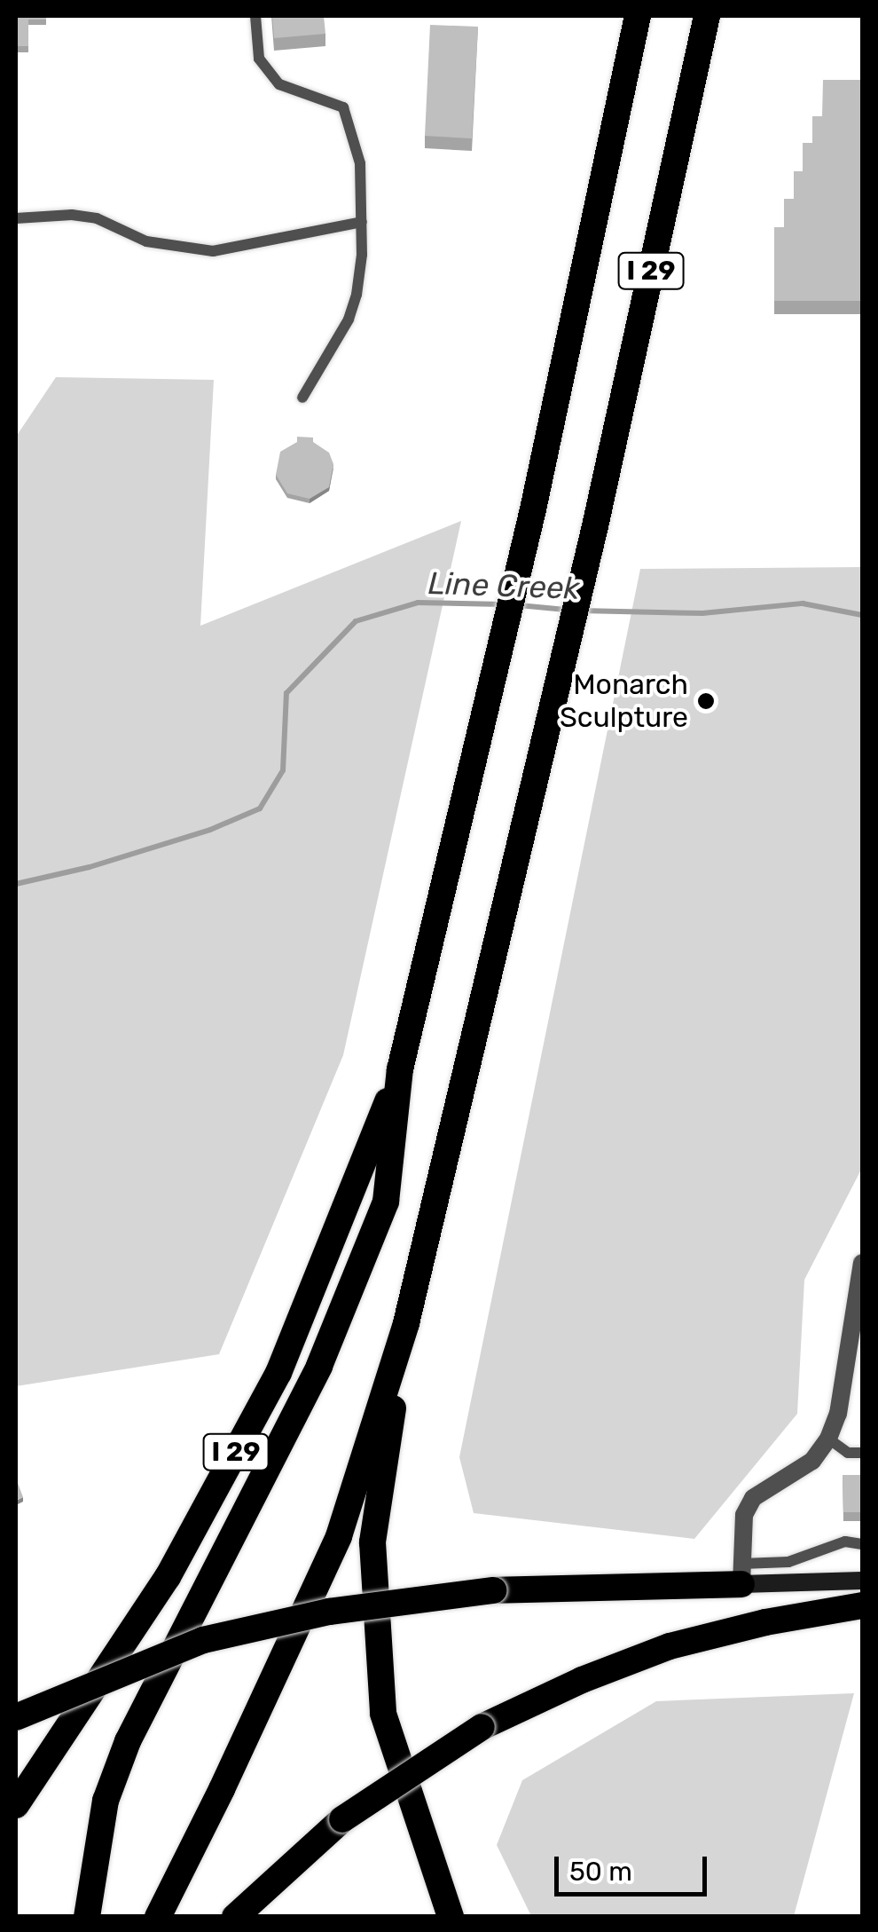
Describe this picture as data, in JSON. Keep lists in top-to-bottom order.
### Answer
{
  "streets": {
    "highway": ["I 29"]
  },
  "water": ["Line Creek"],
  "places": ["Monarch Sculpture"],
  "scale_bar": "50 m"
}
